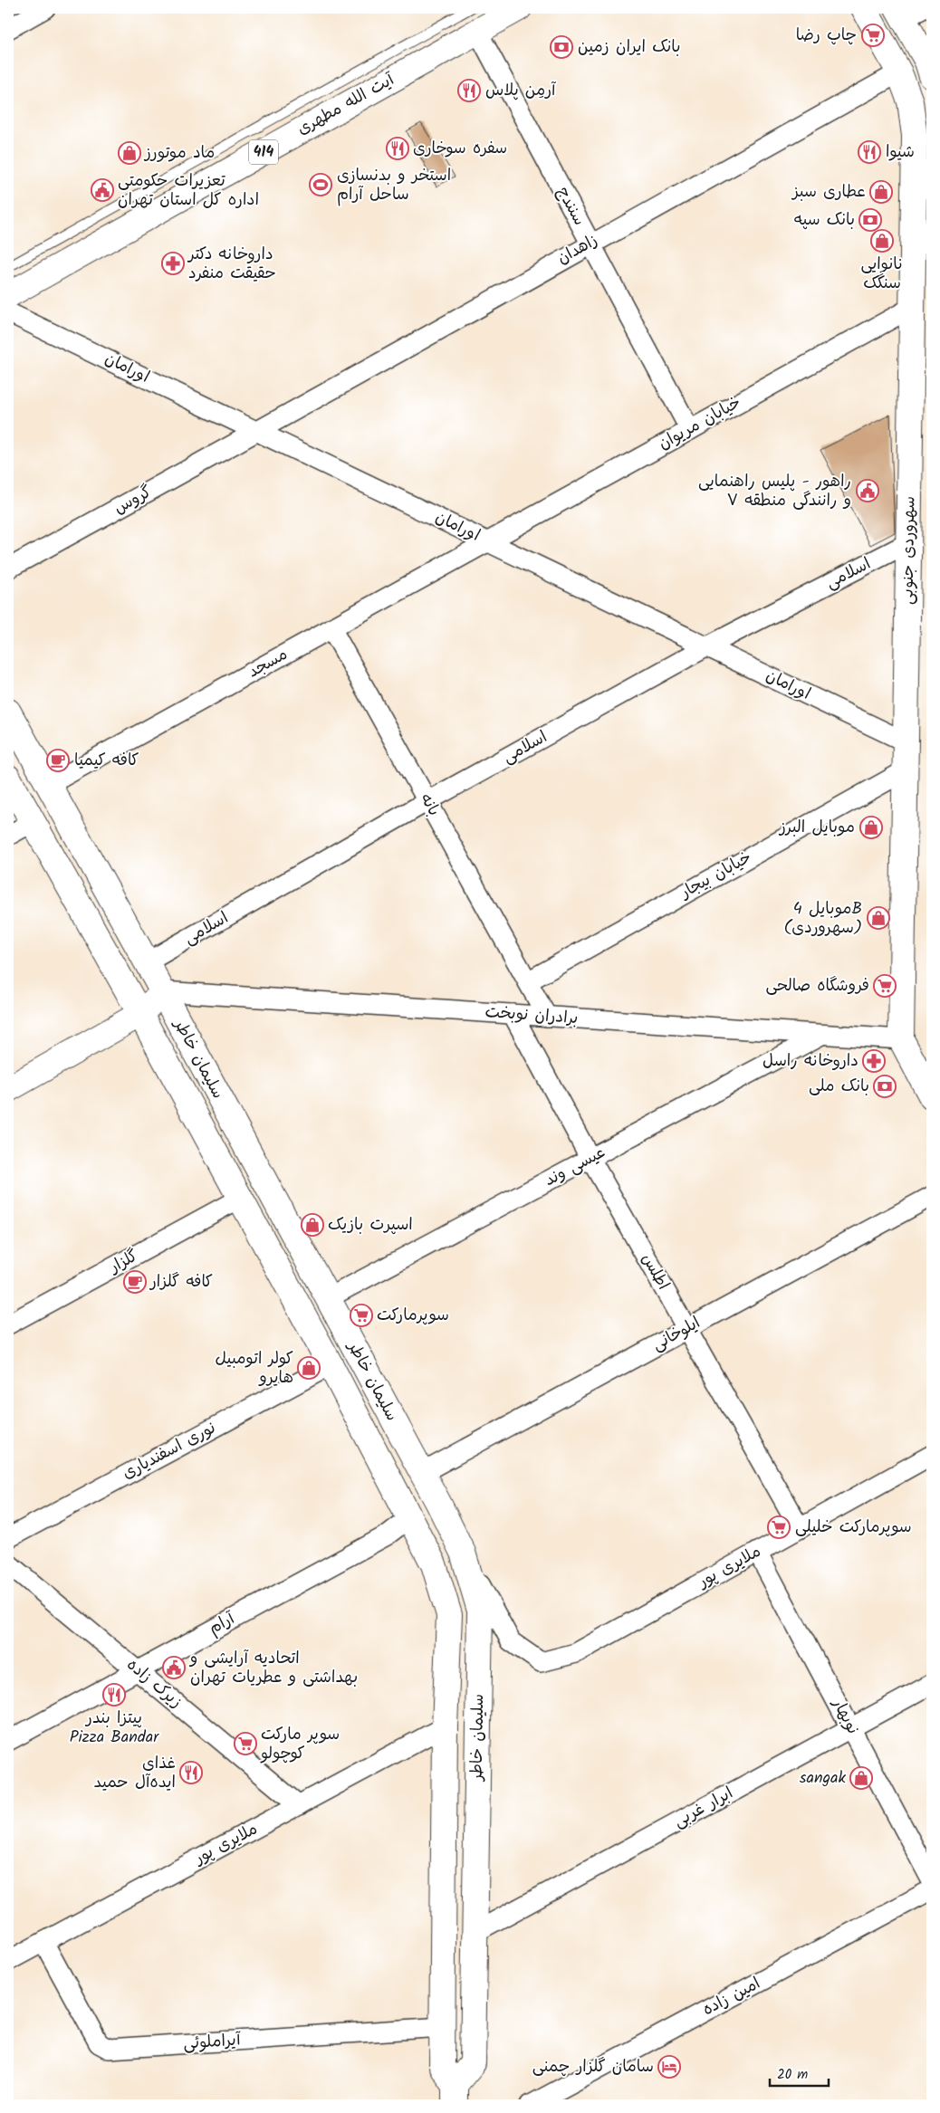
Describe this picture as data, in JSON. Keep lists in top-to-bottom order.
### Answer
{
  "streets": {
    "main road": [
      "آیت الله مطهری",
      "414",
      "سهروردی جنوبی",
      "سلیمان خاطر"
    ],
    "street": [
      "سنندج",
      "زاهدان",
      "اورامان",
      "خیابان مریوان",
      "گروس",
      "اسلامی",
      "مسجد",
      "بانه",
      "خیابان بیجار",
      "برادران نوبخت",
      "عیسی وند",
      "گلزار",
      "اطلس",
      "ایلوخانی",
      "نوری اسفندیاری",
      "ملایری پور",
      "آرام",
      "زیرک زاده",
      "نوبهار",
      "ابرار غربی",
      "امین زاده",
      "آیراملوئی"
    ]
  },
  "crossings": [
    ["آیت الله مطهری", "سنندج"],
    ["سنندج", "زاهدان"],
    ["سنندج", "خیابان مریوان"],
    ["زاهدان", "اورامان"],
    ["زاهدان", "گروس"],
    ["زاهدان", "سهروردی جنوبی"],
    ["اورامان", "خیابان مریوان"],
    ["اورامان", "گروس"],
    ["اورامان", "سهروردی جنوبی"],
    ["اورامان", "اسلامی"],
    ["اورامان", "مسجد"],
    ["خیابان مریوان", "سهروردی جنوبی"],
    ["خیابان مریوان", "مسجد"],
    ["سهروردی جنوبی", "اسلامی"],
    ["سهروردی جنوبی", "خیابان بیجار"],
    ["سهروردی جنوبی", "برادران نوبخت"],
    ["اسلامی", "بانه"],
    ["اسلامی", "سلیمان خاطر"],
    ["مسجد", "بانه"],
    ["مسجد", "سلیمان خاطر"],
    ["بانه", "خیابان بیجار"],
    ["بانه", "برادران نوبخت"],
    ["برادران نوبخت", "سلیمان خاطر"],
    ["برادران نوبخت", "عیسی وند"],
    ["برادران نوبخت", "اطلس"],
    ["سلیمان خاطر", "عیسی وند"],
    ["سلیمان خاطر", "گلزار"],
    ["سلیمان خاطر", "ایلوخانی"],
    ["سلیمان خاطر", "نوری اسفندیاری"],
    ["سلیمان خاطر", "ملایری پور"],
    ["سلیمان خاطر", "آرام"],
    ["سلیمان خاطر", "ابرار غربی"],
    ["سلیمان خاطر", "آیراملوئی"],
    ["عیسی وند", "اطلس"],
    ["اطلس", "ایلوخانی"],
    ["اطلس", "ملایری پور"],
    ["ملایری پور", "زیرک زاده"],
    ["ملایری پور", "نوبهار"],
    ["ملایری پور", "آیراملوئی"],
    ["آرام", "زیرک زاده"],
    ["نوبهار", "ابرار غربی"]
  ],
  "places": {
    "supermarket": [
      "چاپ رضا",
      "فروشگاه صالحی",
      "سوپرمارکت",
      "سوپرمارکت خلیلی",
      "سوپر مارکت کوچولو"
    ],
    "bank": ["بانک ایران زمین", "بانک سپه", "بانک ملی"],
    "restaurant": [
      "آرمِن پلاس",
      "سفره سوخاری",
      "شیوا",
      "پیتزا بندر Pizza Bandar",
      "غذای ایده‌آل حمید"
    ],
    "shop": [
      "ماد موتورز",
      "عطاری سبز",
      "نانوایی سنگک",
      "موبایل البرز",
      "موبایل 4B (سهروردی)",
      "اسپرت بازیک",
      "کولر اتومبیل هایرو",
      "sangak"
    ],
    "sports": ["استخر و بدنسازی ساحل آرام"],
    "public building": ["تعزیرات حکومتی اداره کل استان تهران", "راهور - پلیس راهنمایی و رانندگی منطقه ۷", "اتحادیه آرایشی و بهداشتی و عطریات تهران"],
    "pharmacy": ["داروخانه دکتر حقیقت منفرد", "داروخانه راسل"],
    "cafe": ["کافه کیمیا", "کافه گلزار"],
    "hotel": ["سامان گلزار چمنی"]
  },
  "scale_bar": "20 m"
}
